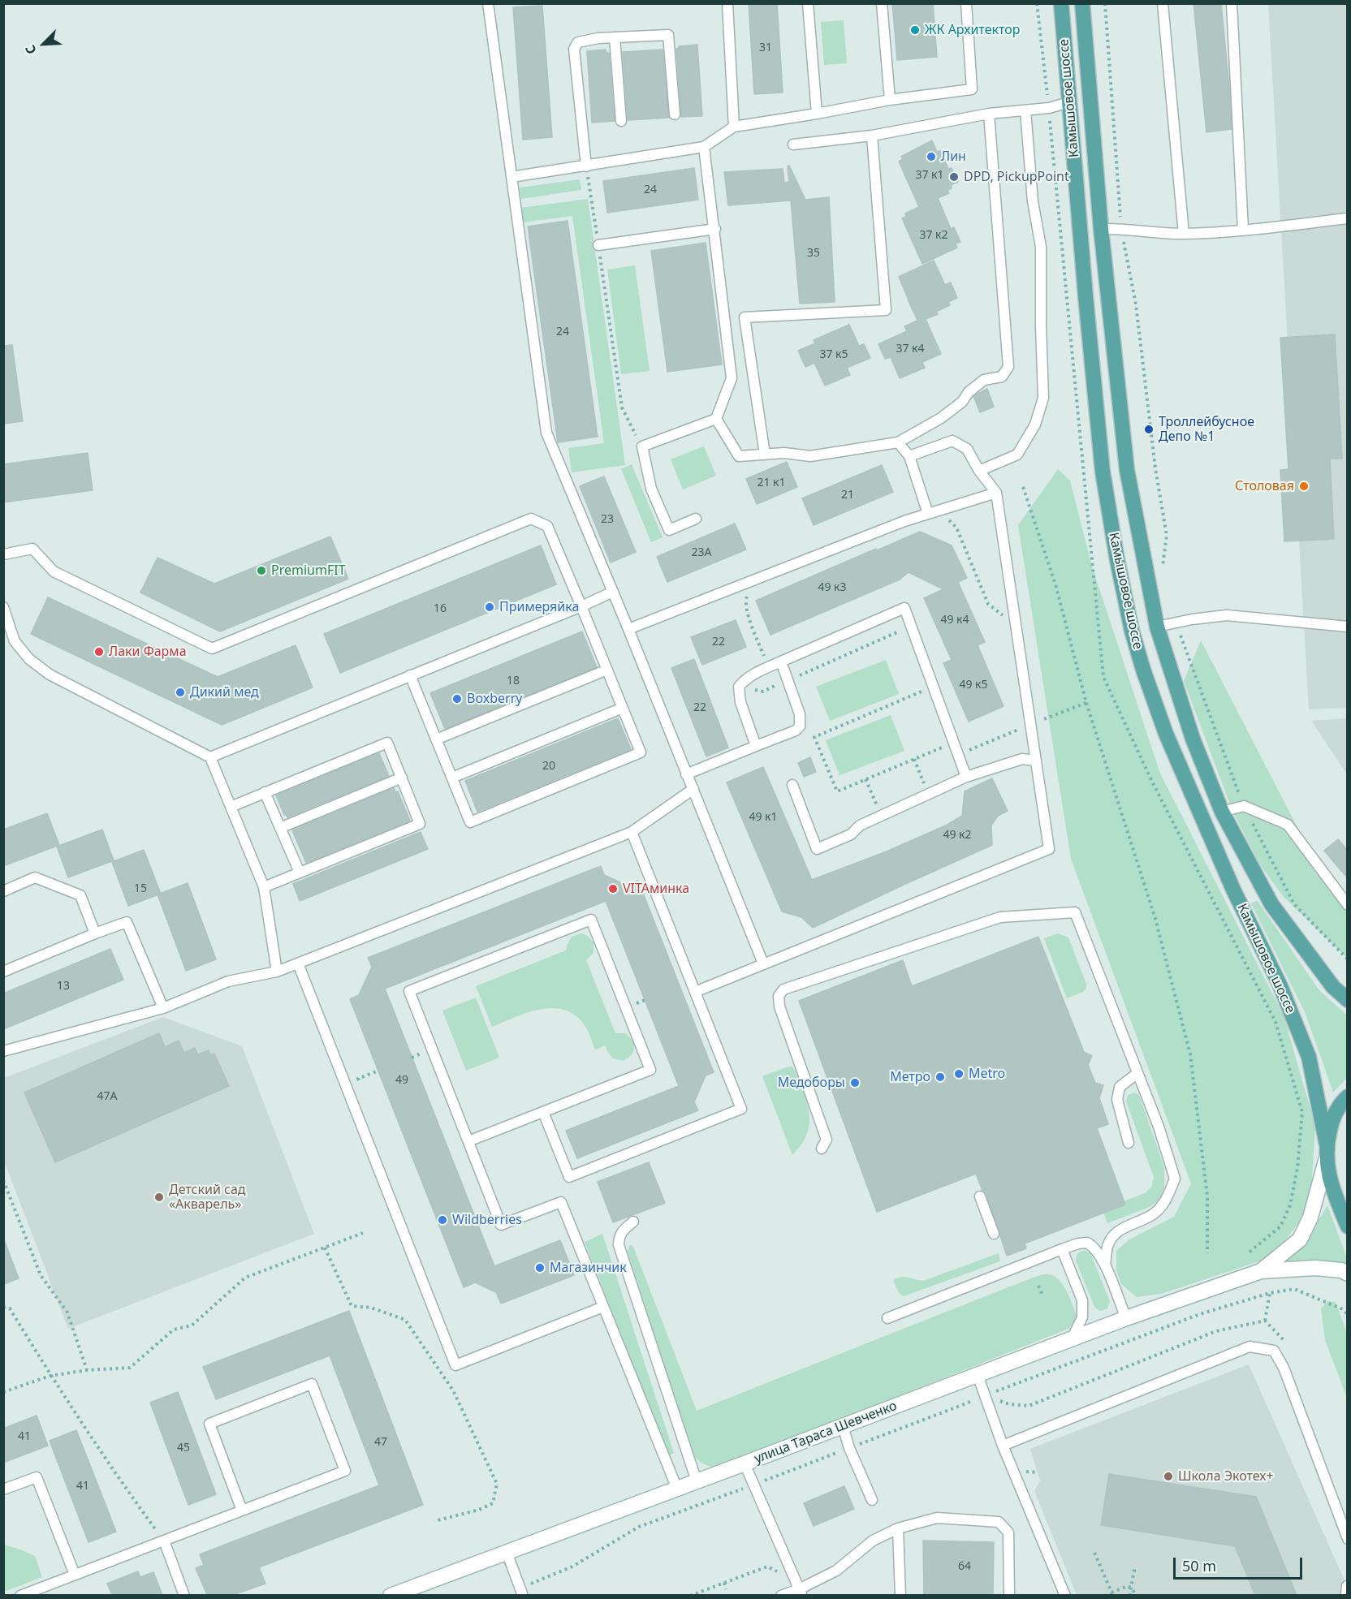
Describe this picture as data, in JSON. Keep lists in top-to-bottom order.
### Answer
{
  "streets": {
    "main road": ["Камышовое шоссе", "улица Тараса Шевченко"]
  },
  "crossings": [
    ["Камышовое шоссе", "улица Тараса Шевченко"]
  ],
  "places": [
    "ЖК Архитектор",
    "Лин",
    "DPD, PickupPoint",
    "Троллейбусное Депо №1",
    "Столовая",
    "PremiumFIT",
    "Примеряйка",
    "Лаки Фарма",
    "Дикий мед",
    "Boxberry",
    "VITAминка",
    "Metro",
    "Метро",
    "Медоборы",
    "Детский сад «Акварель»",
    "Wildberries",
    "Магазинчик",
    "Школа Экотех+"
  ],
  "house_numbers": [
    "31",
    "37 к1",
    "24",
    "37 к2",
    "35",
    "24",
    "37 к4",
    "37 к5",
    "21 к1",
    "21",
    "23",
    "23А",
    "49 к3",
    "16",
    "49 к4",
    "22",
    "18",
    "49 к5",
    "22",
    "20",
    "49 к1",
    "49 к2",
    "15",
    "13",
    "49",
    "47А",
    "41",
    "47",
    "45",
    "41",
    "64"
  ],
  "scale_bar": "50 m",
  "north": "bottom left"
}
